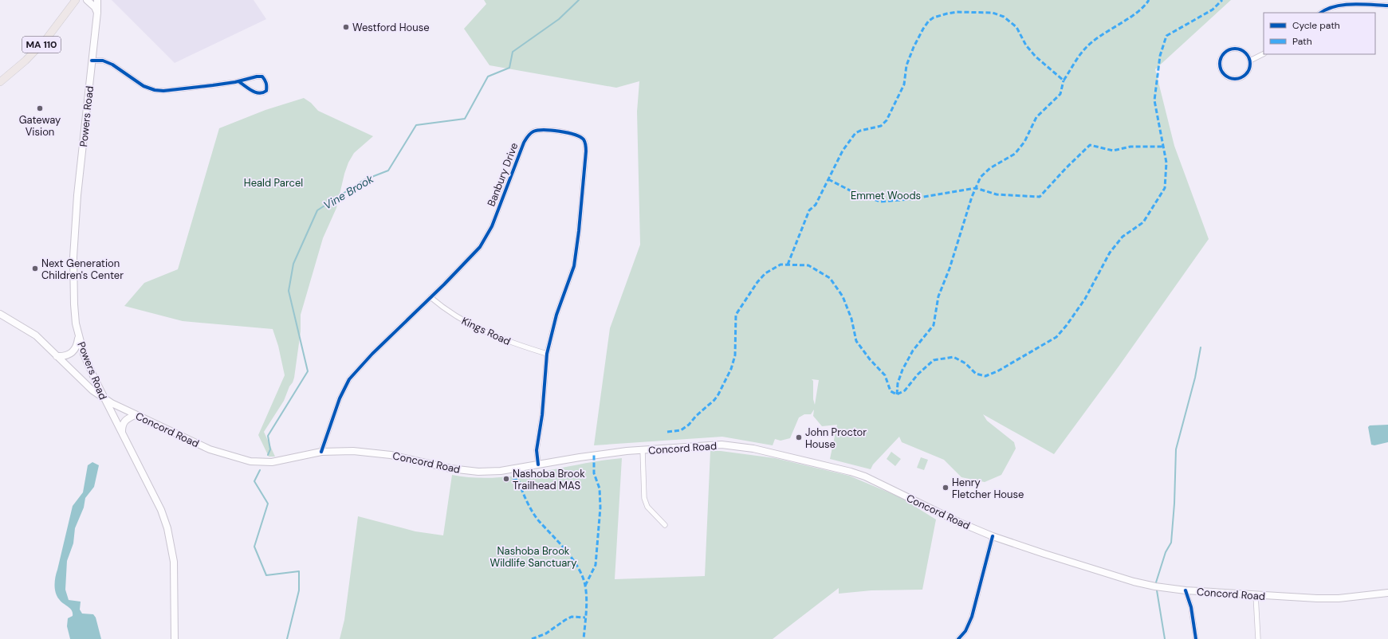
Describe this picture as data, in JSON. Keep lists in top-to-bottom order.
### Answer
{
  "streets": {
    "main road": ["MA 110", "Powers Road", "Concord Road"],
    "street": ["Banbury Drive", "Kings Road"]
  },
  "crossings": [
    ["Powers Road", "Concord Road"],
    ["Banbury Drive", "Kings Road"],
    ["Banbury Drive", "Concord Road"]
  ],
  "water": ["Vine Brook"],
  "parks": ["Heald Parcel", "Emmet Woods", "Nashoba Brook Wildlife Sanctuary"],
  "places": [
    "Westford House",
    "Gateway Vision",
    "Next Generation Children's Center",
    "John Proctor House",
    "Nashoba Brook Trailhead MAS",
    "Henry Fletcher House"
  ],
  "legend": ["Cycle path", "Path"]
}
